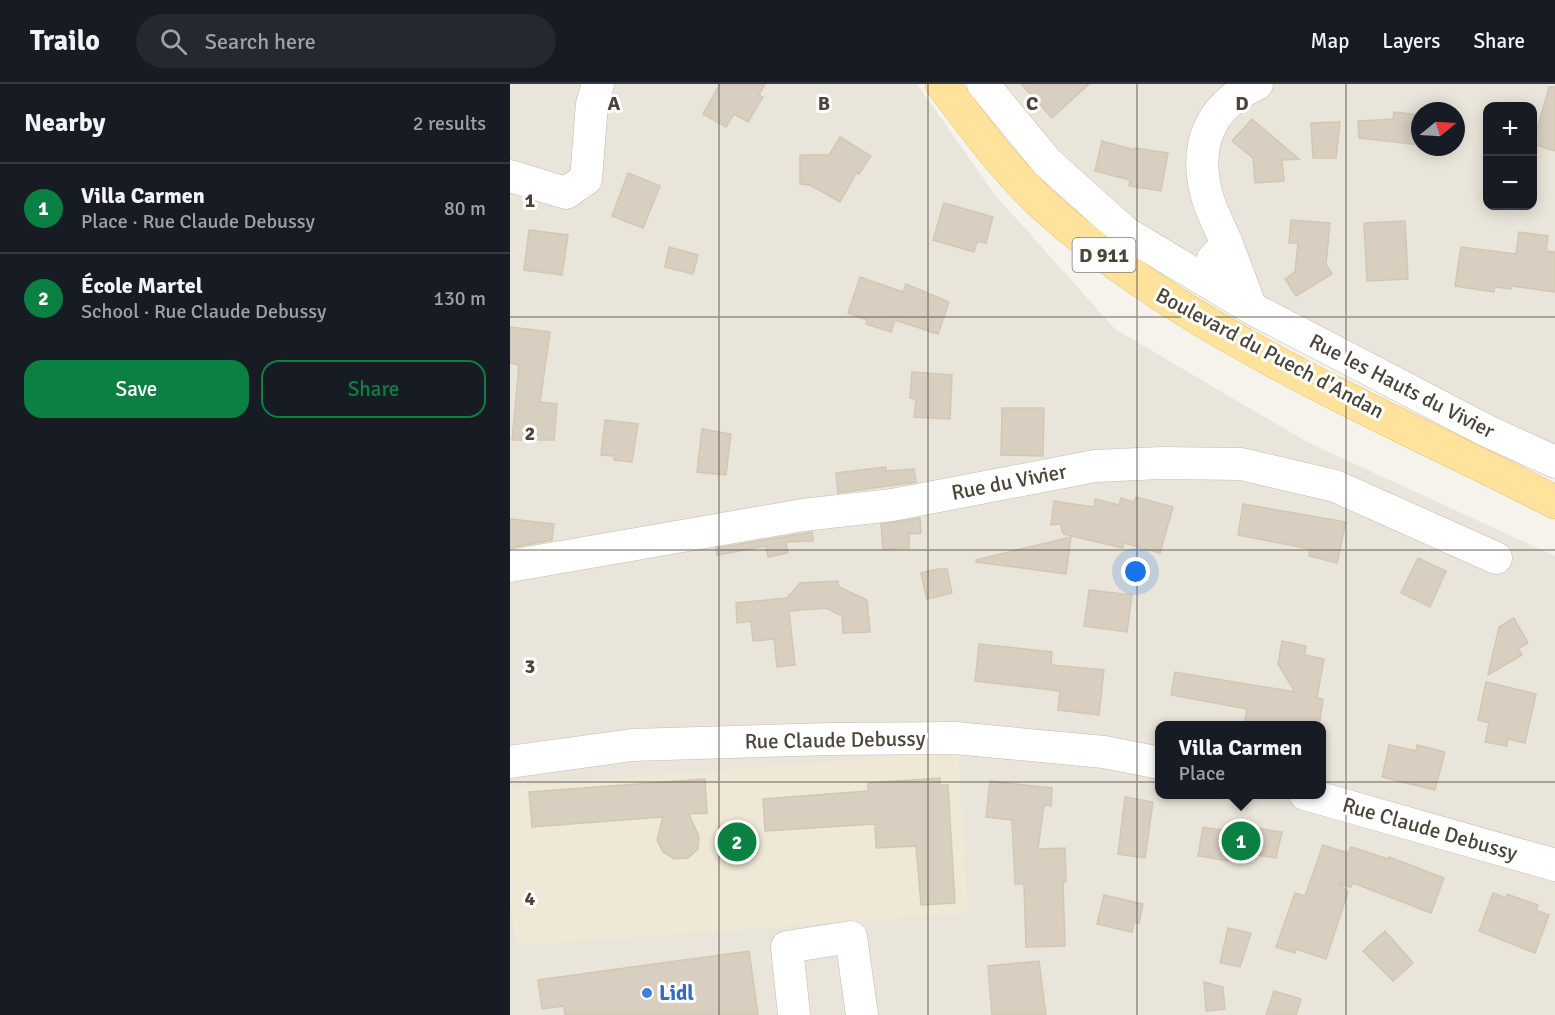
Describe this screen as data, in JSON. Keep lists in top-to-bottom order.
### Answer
{
  "streets": {
    "main road": ["D 911", "Boulevard du Puech d'Andan"],
    "street": ["Rue les Hauts du Vivier", "Rue du Vivier", "Rue Claude Debussy"]
  },
  "places": ["Lidl"],
  "north": "right",
  "page": {
    "header": "Trailo",
    "search": "Search here",
    "nav": ["Map", "Layers", "Share"],
    "heading": ["Nearby", "2 results"],
    "map_buttons": ["+", "−"],
    "list": [
      {
        "mark": "1",
        "name": "Villa Carmen",
        "note": "Place · Rue Claude Debussy",
        "value": "80 m"
      },
      {
        "mark": "2",
        "name": "École Martel",
        "note": "School · Rue Claude Debussy",
        "value": "130 m"
      }
    ],
    "buttons": ["Save", "Share"],
    "popup": ["Villa Carmen", "Place"],
    "pins": ["1", "2"]
  },
  "grid": {
    "columns": [
      "A",
      "B",
      "C",
      "D"
    ],
    "rows": [
      "1",
      "2",
      "3",
      "4"
    ]
  }
}
